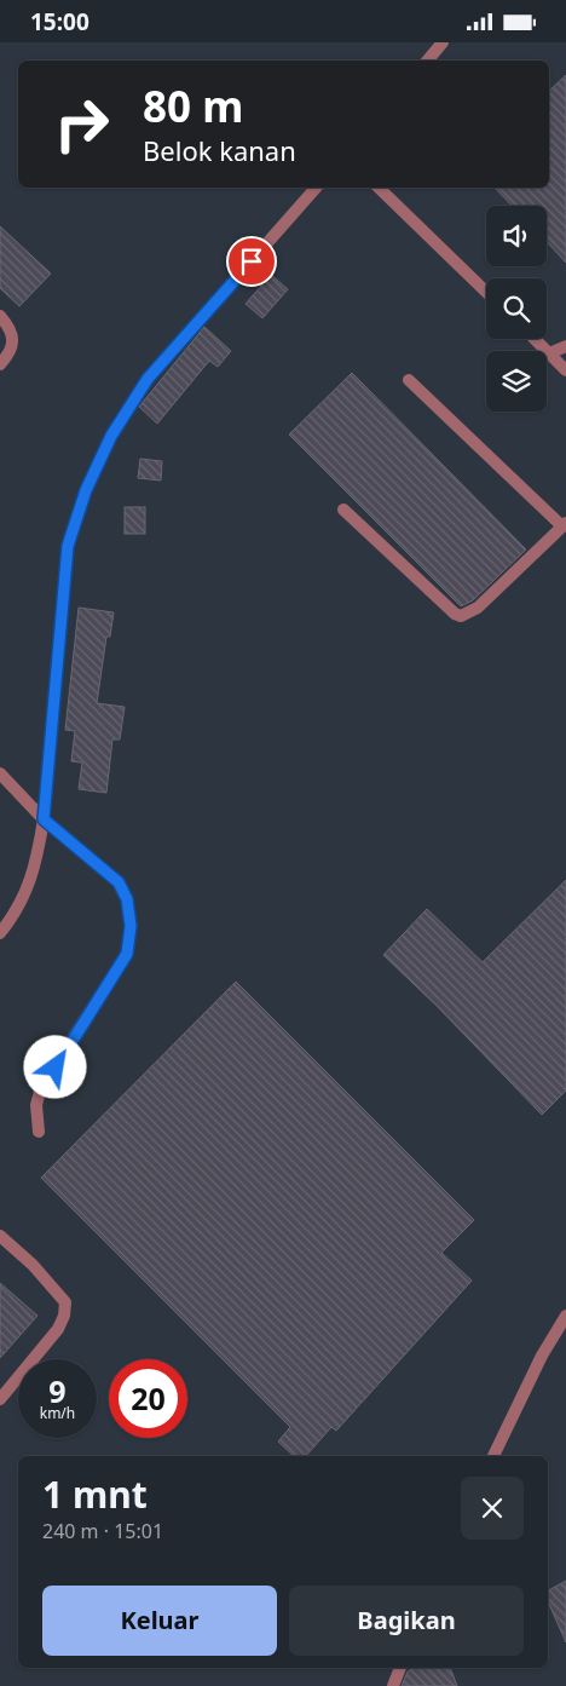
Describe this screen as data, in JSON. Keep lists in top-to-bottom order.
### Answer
{
  "page": {
    "status": "15:00",
    "turn": ["80 m", "Belok kanan"],
    "speed": "9 km/h",
    "limit": "20",
    "heading": ["1 mnt", "240 m · 15:01"],
    "buttons": ["Keluar", "Bagikan"]
  }
}
